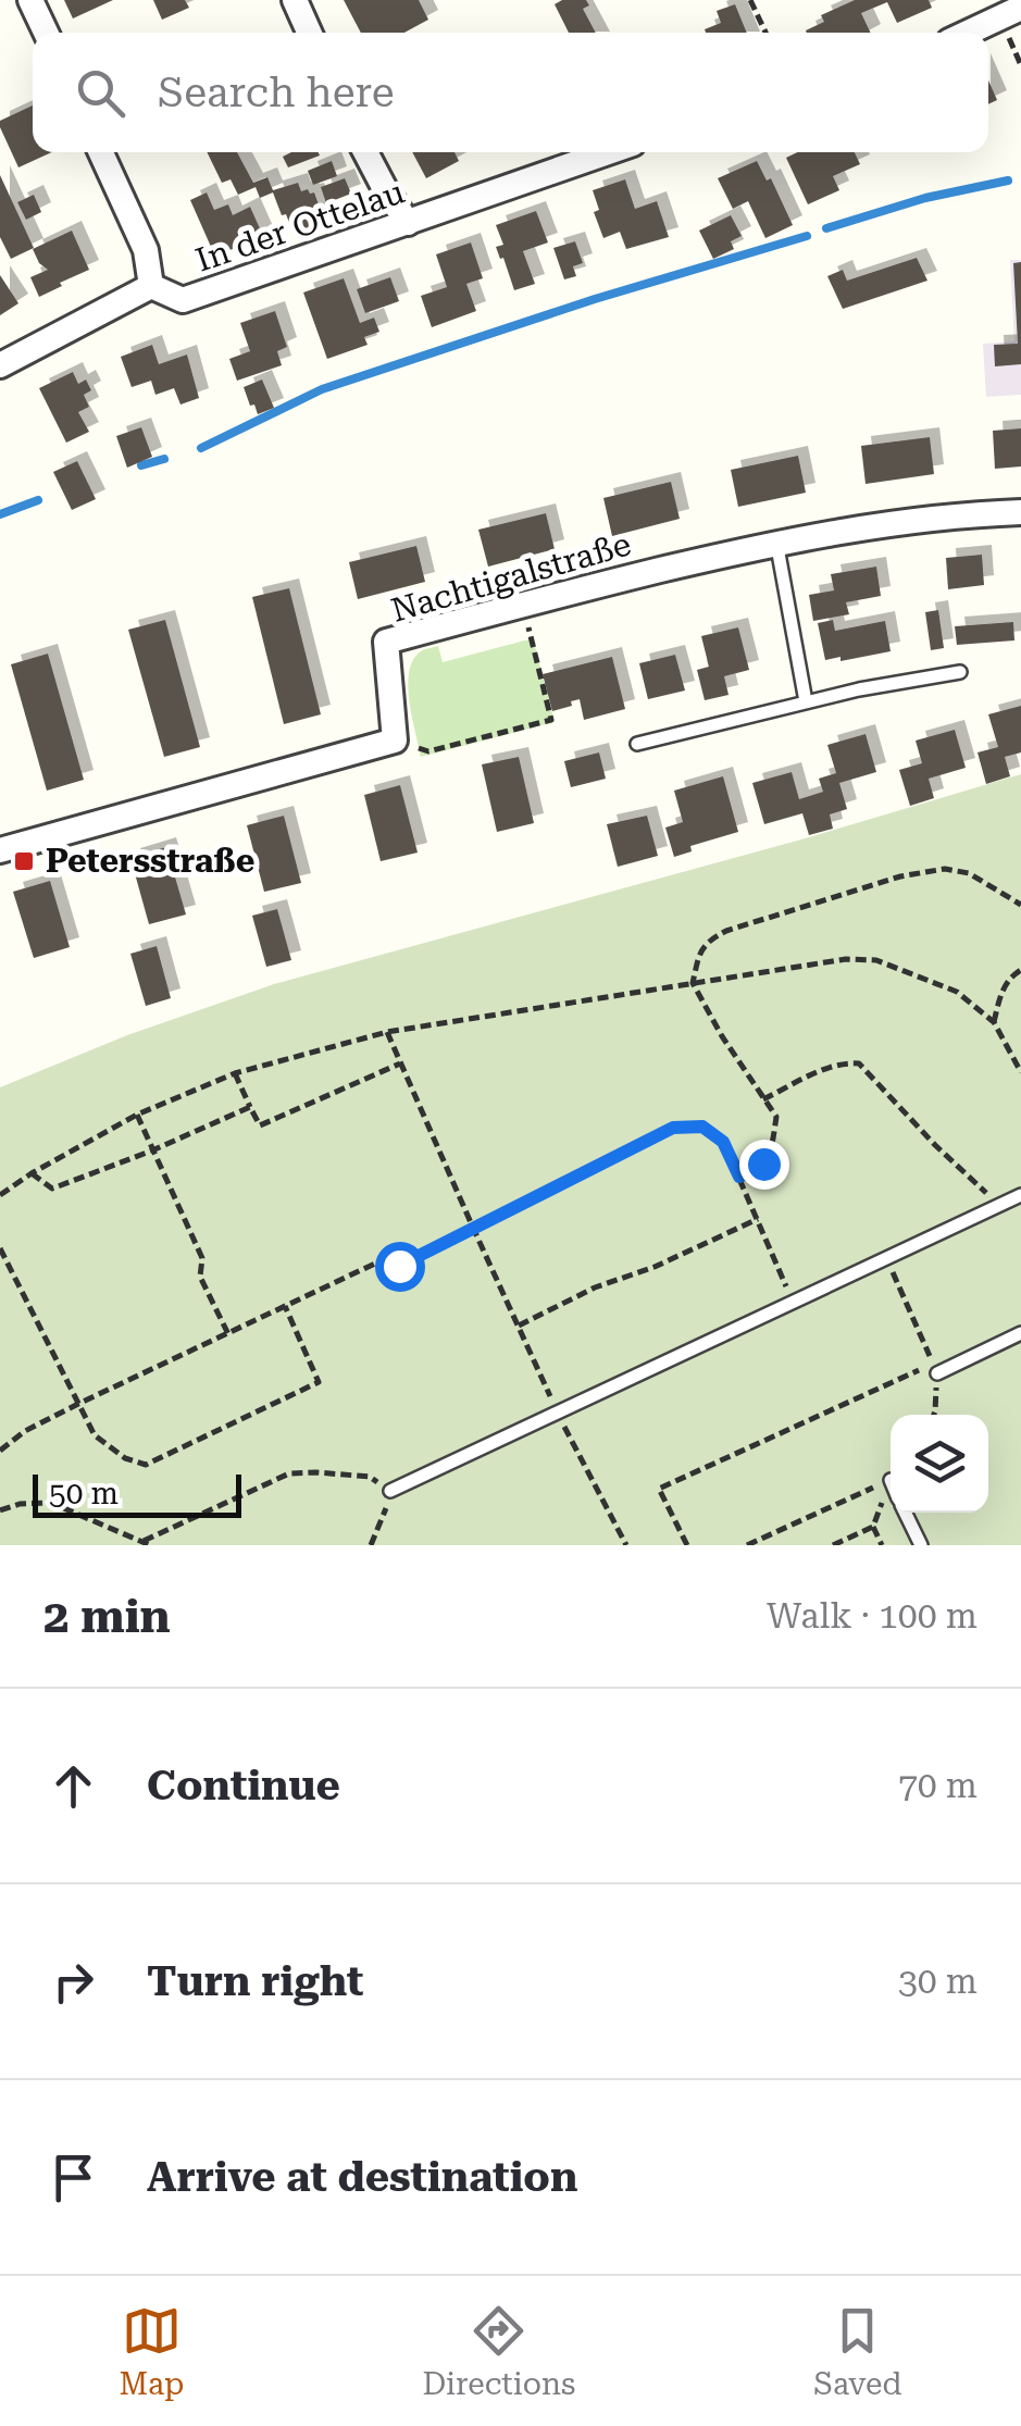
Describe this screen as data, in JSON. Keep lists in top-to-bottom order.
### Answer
{
  "streets": {
    "street": ["In der Ottelau", "Nachtigalstraße"]
  },
  "places": {
    "transit": ["Petersstraße"]
  },
  "scale_bar": "50 m",
  "page": {
    "search": "Search here",
    "scale": "50 m",
    "heading": ["2 min", "Walk · 100 m"],
    "list": [
      ["Continue", "70 m"],
      ["Turn right", "30 m"],
      "Arrive at destination"
    ],
    "nav": ["Map", "Directions", "Saved"]
  }
}
